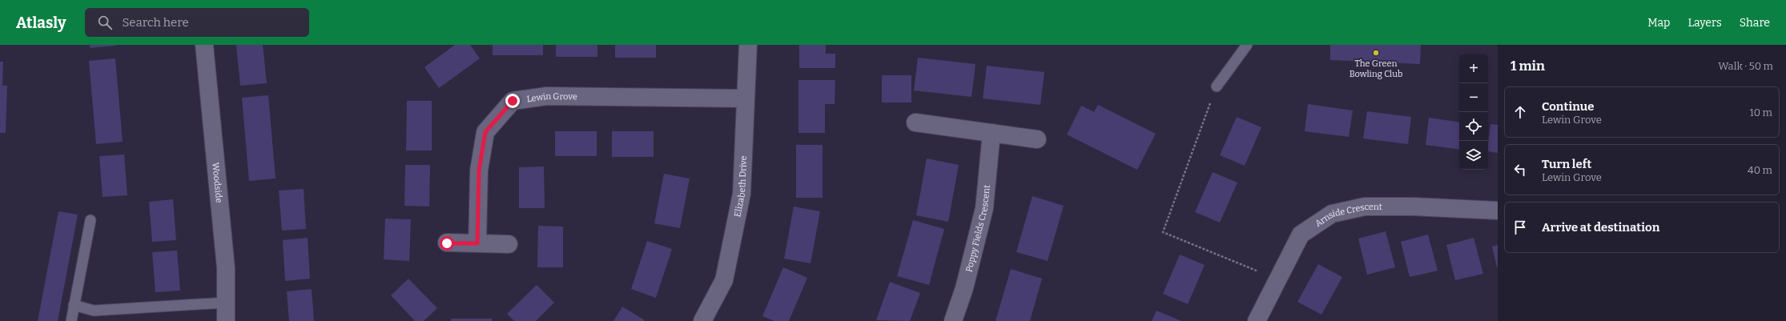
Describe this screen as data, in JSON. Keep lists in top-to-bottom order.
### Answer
{
  "streets": {
    "street": [
      "Lewin Grove",
      "Woodside",
      "Elizabeth Drive",
      "Arnside Crescent",
      "Poppy Fields Crescent"
    ]
  },
  "crossings": [
    ["Lewin Grove", "Elizabeth Drive"]
  ],
  "places": ["The Green Bowling Club"],
  "page": {
    "header": "Atlasly",
    "search": "Search here",
    "nav": ["Map", "Layers", "Share"],
    "heading": ["1 min", "Walk · 50 m"],
    "map_buttons": ["+", "−"],
    "list": [
      ["Continue", "Lewin Grove", "10 m"],
      ["Turn left", "Lewin Grove", "40 m"],
      "Arrive at destination"
    ]
  }
}
